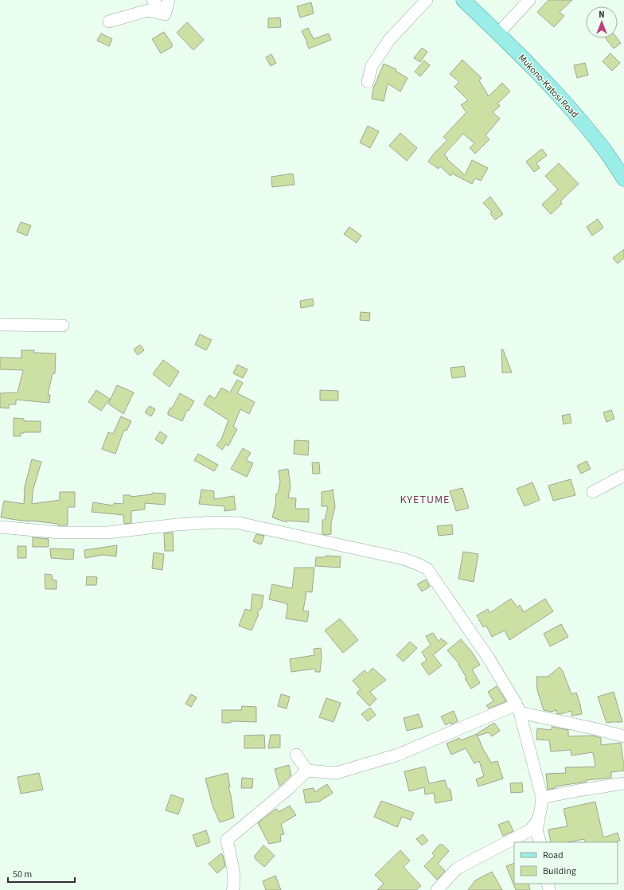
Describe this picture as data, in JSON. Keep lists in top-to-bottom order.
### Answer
{
  "streets": {
    "main road": ["Mukono-Katosi Road"]
  },
  "districts": ["KYETUME"],
  "legend": ["Road", "Building"],
  "scale_bar": "50 m",
  "north": "top"
}
